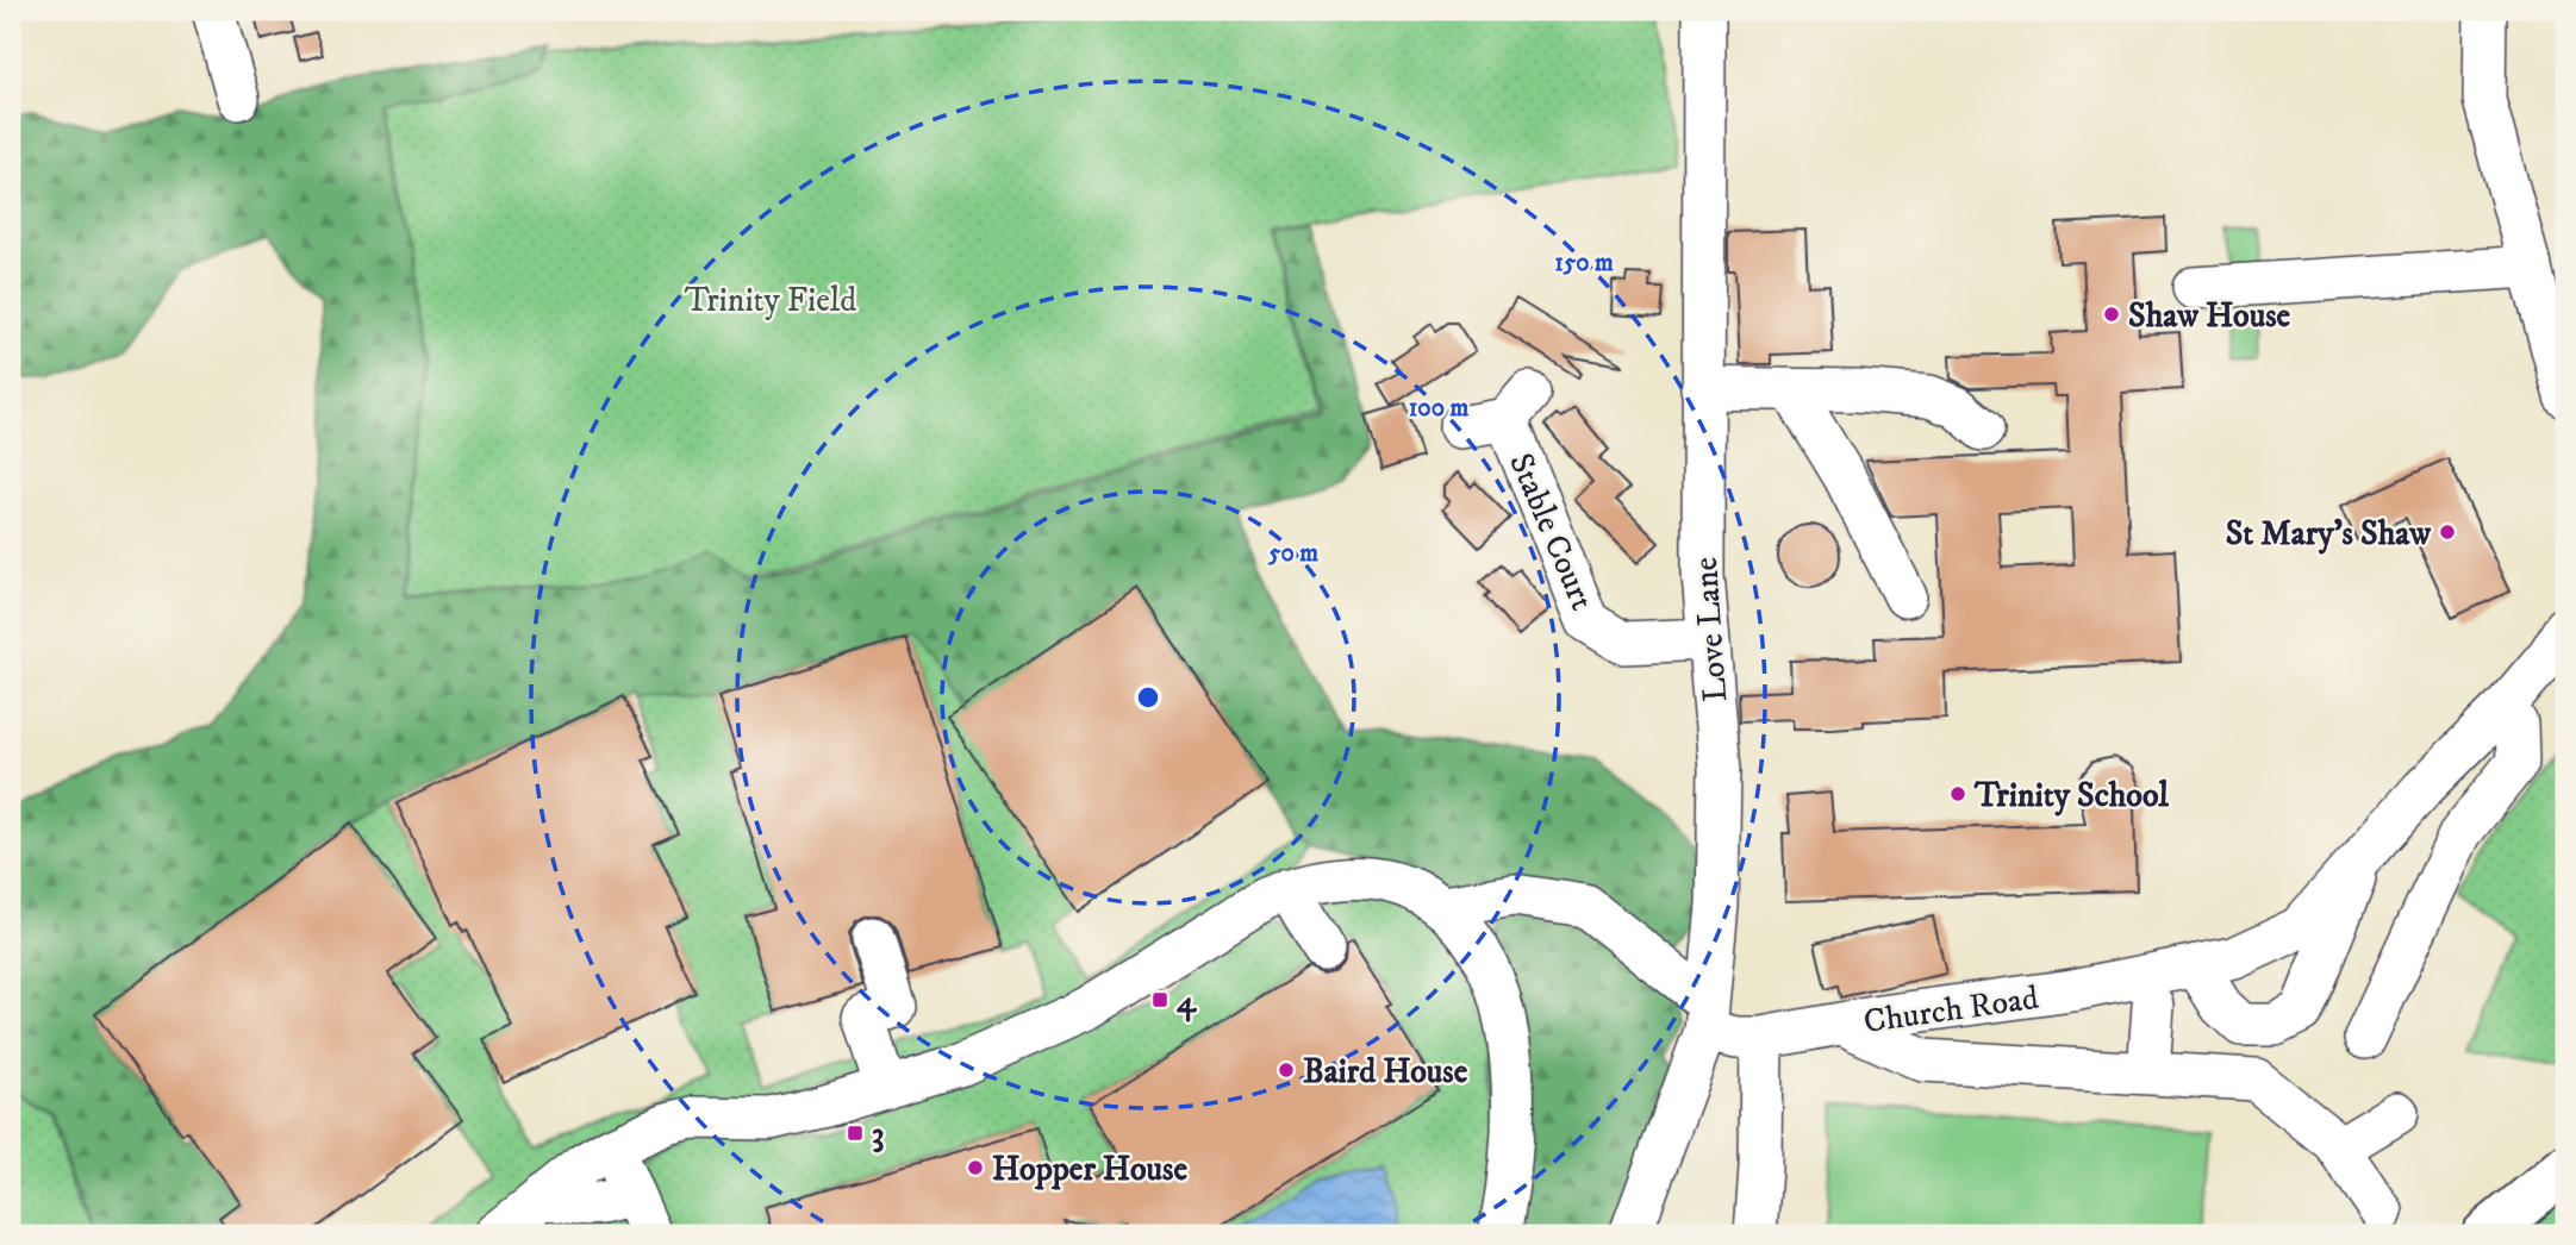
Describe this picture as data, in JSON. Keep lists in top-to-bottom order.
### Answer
{
  "streets": {
    "street": ["Stable Court", "Love Lane", "Church Road"]
  },
  "crossings": [
    ["Stable Court", "Love Lane"],
    ["Love Lane", "Church Road"]
  ],
  "parks": ["Trinity Field"],
  "places": {
    "other": [
      "Shaw House",
      "St Mary's Shaw",
      "Trinity School",
      "Baird House",
      "Hopper House"
    ],
    "transit": ["4", "3"]
  },
  "rings": ["150 m", "100 m", "50 m"]
}
